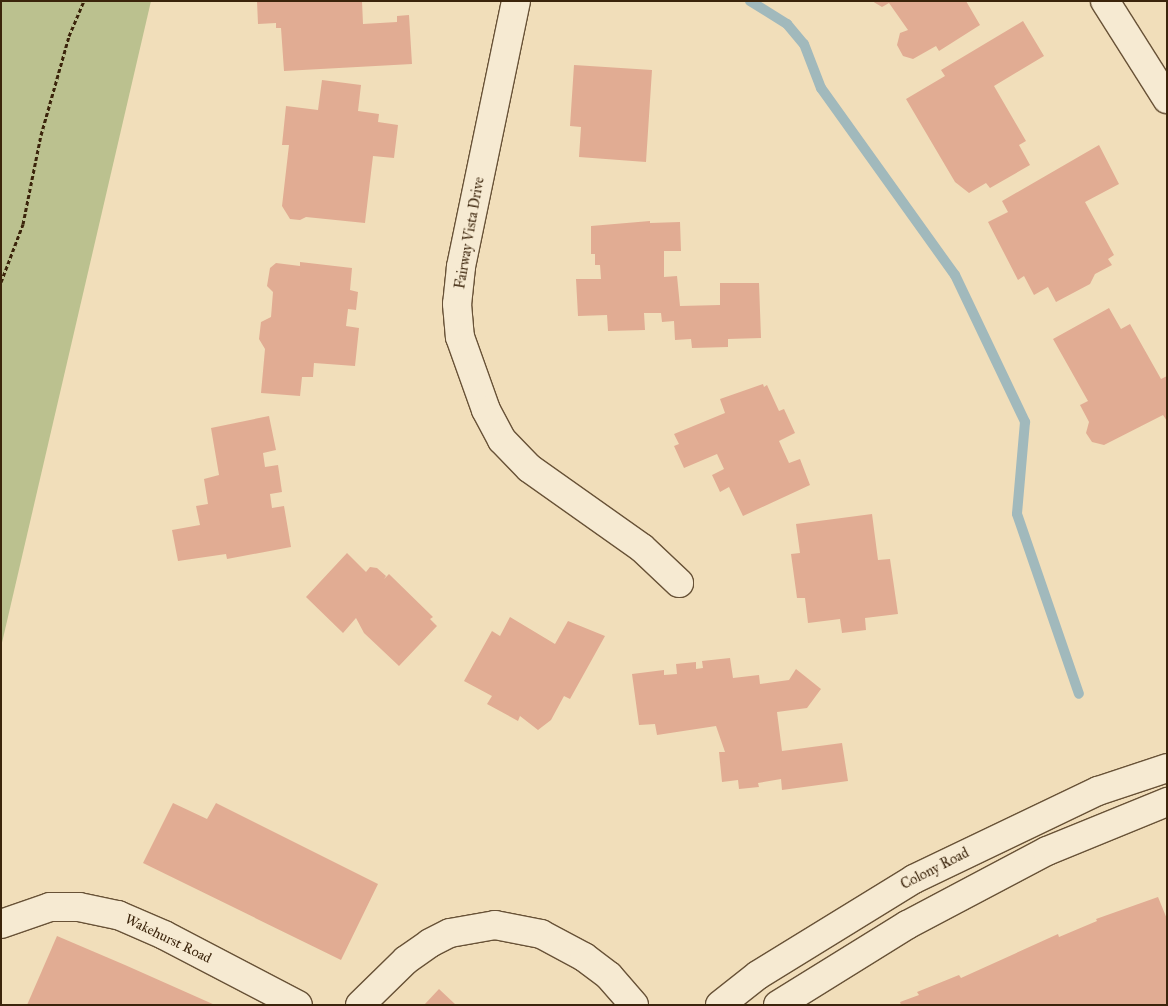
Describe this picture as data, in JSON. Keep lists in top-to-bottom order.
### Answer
{
  "streets": {
    "street": ["Fairway Vista Drive", "Colony Road", "Wakehurst Road"]
  }
}
